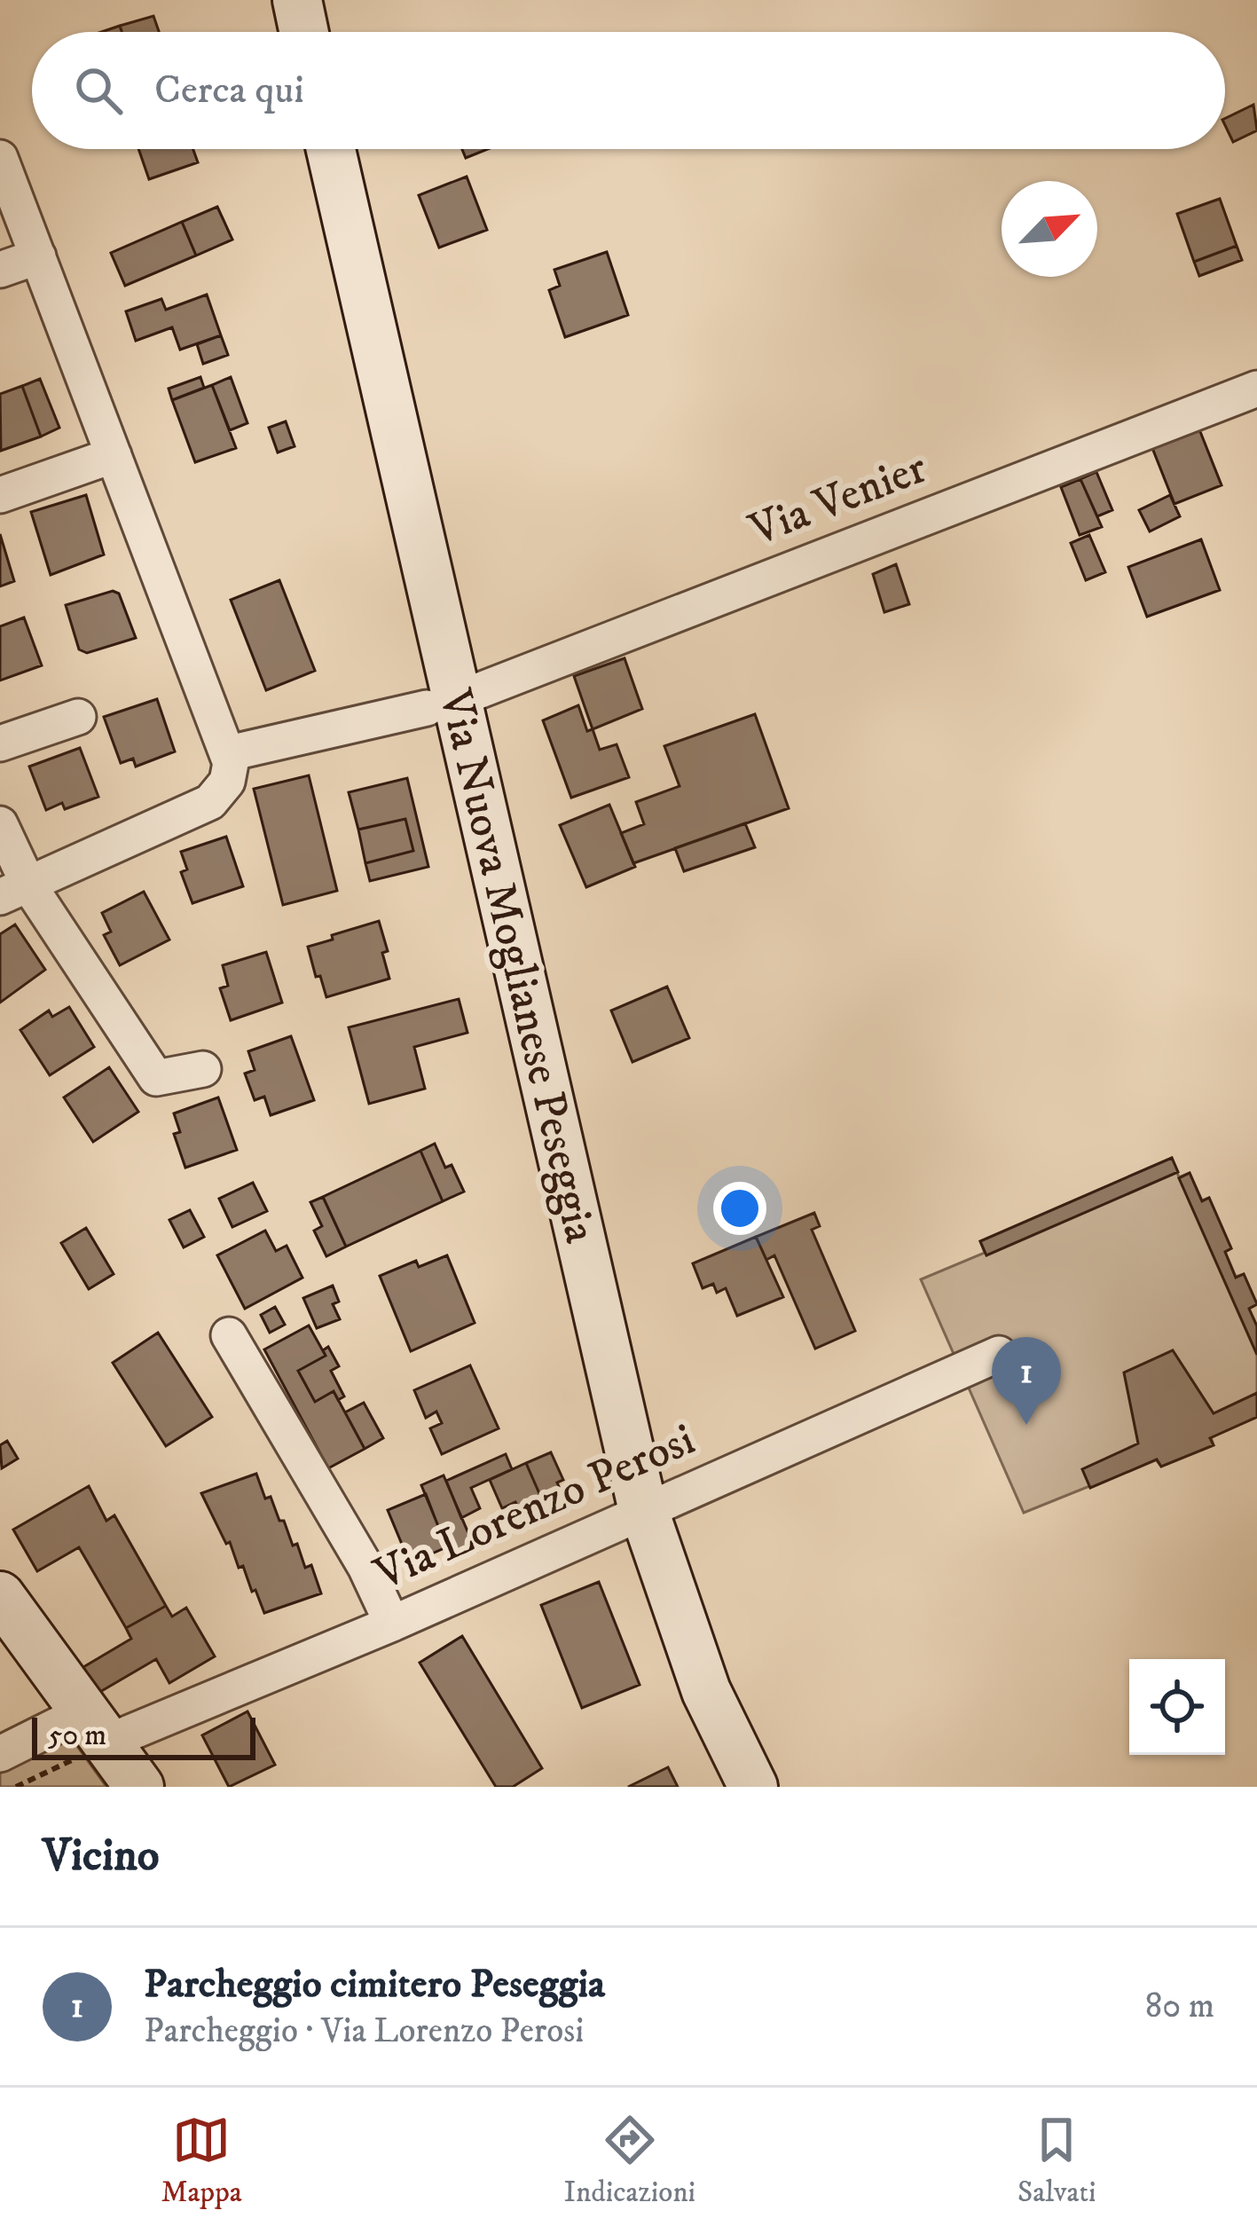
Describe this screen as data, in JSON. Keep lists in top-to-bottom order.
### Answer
{
  "streets": {
    "main road": ["Via Nuova Moglianese Peseggia"],
    "street": ["Via Venier", "Via Lorenzo Perosi"]
  },
  "crossings": [
    ["Via Venier", "Via Nuova Moglianese Peseggia"],
    ["Via Nuova Moglianese Peseggia", "Via Lorenzo Perosi"]
  ],
  "scale_bar": "50 m",
  "north": "top right",
  "page": {
    "search": "Cerca qui",
    "pins": "1",
    "scale": "50 m",
    "heading": "Vicino",
    "list": [
      {
        "mark": "1",
        "name": "Parcheggio cimitero Peseggia",
        "note": "Parcheggio · Via Lorenzo Perosi",
        "value": "80 m"
      }
    ],
    "nav": ["Mappa", "Indicazioni", "Salvati"]
  }
}
